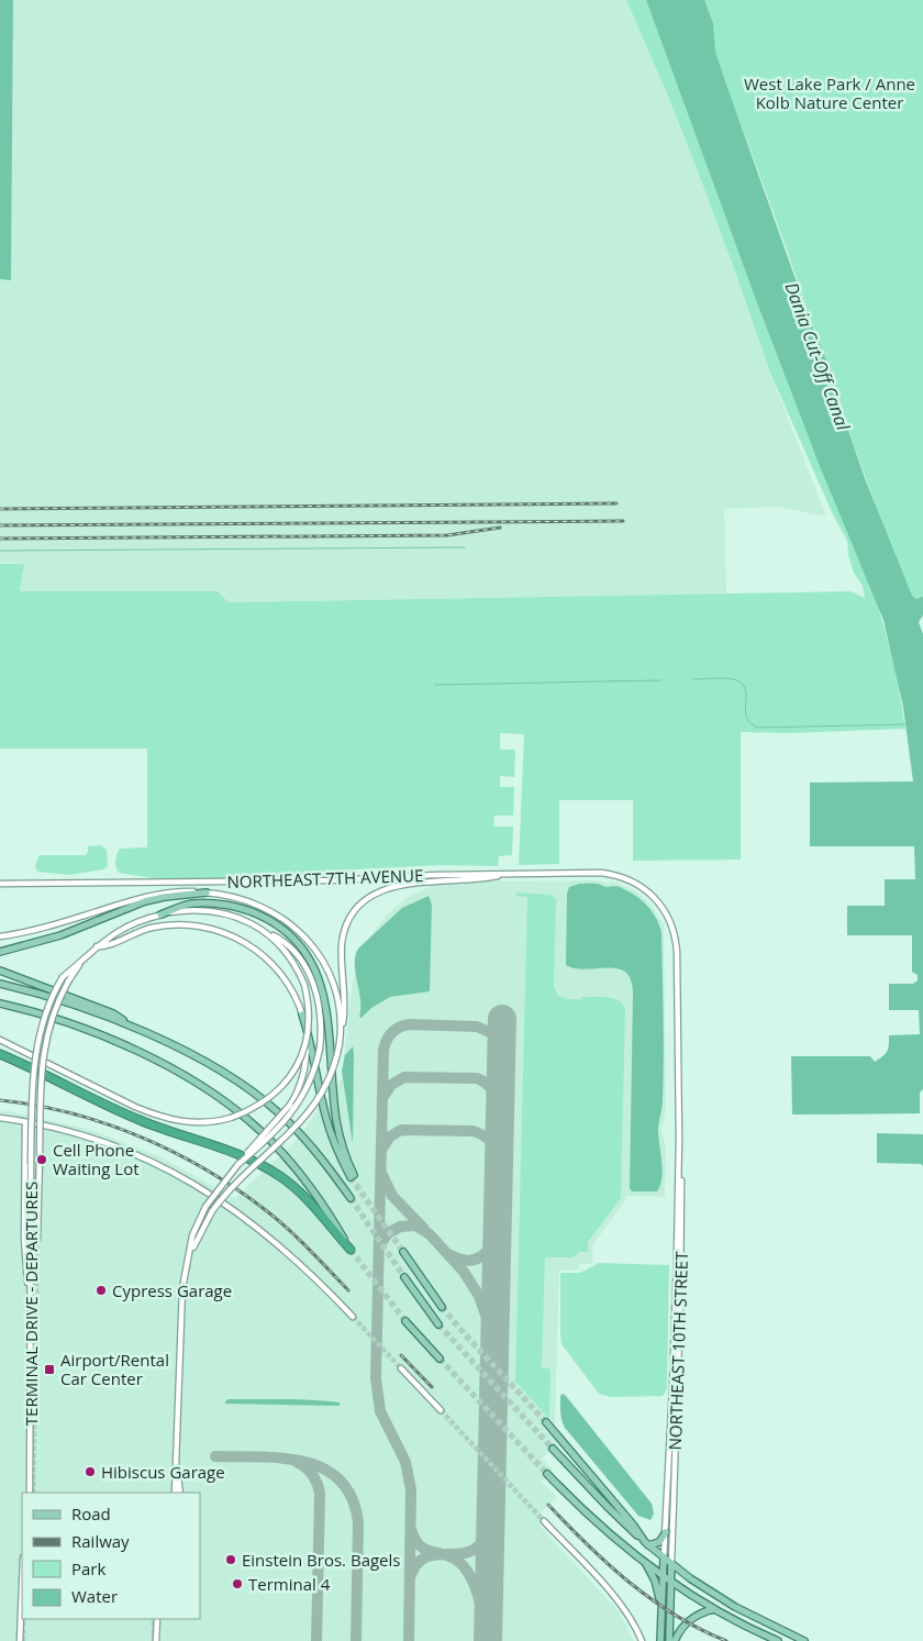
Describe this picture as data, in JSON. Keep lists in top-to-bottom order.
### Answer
{
  "streets": {
    "street": ["NORTHEAST 7TH AVENUE", "TERMINAL DRIVE - DEPARTURES", "NORTHEAST 10TH STREET"]
  },
  "crossings": [
    ["NORTHEAST 7TH AVENUE", "NORTHEAST 10TH STREET"]
  ],
  "water": ["Dania Cut-Off Canal"],
  "parks": ["West Lake Park / Anne Kolb Nature Center"],
  "places": {
    "other": [
      "Cell Phone Waiting Lot",
      "Cypress Garage",
      "Hibiscus Garage",
      "Einstein Bros. Bagels",
      "Terminal 4"
    ],
    "transit": ["Airport/Rental Car Center"]
  },
  "legend": [
    "Road",
    "Railway",
    "Park",
    "Water"
  ]
}
